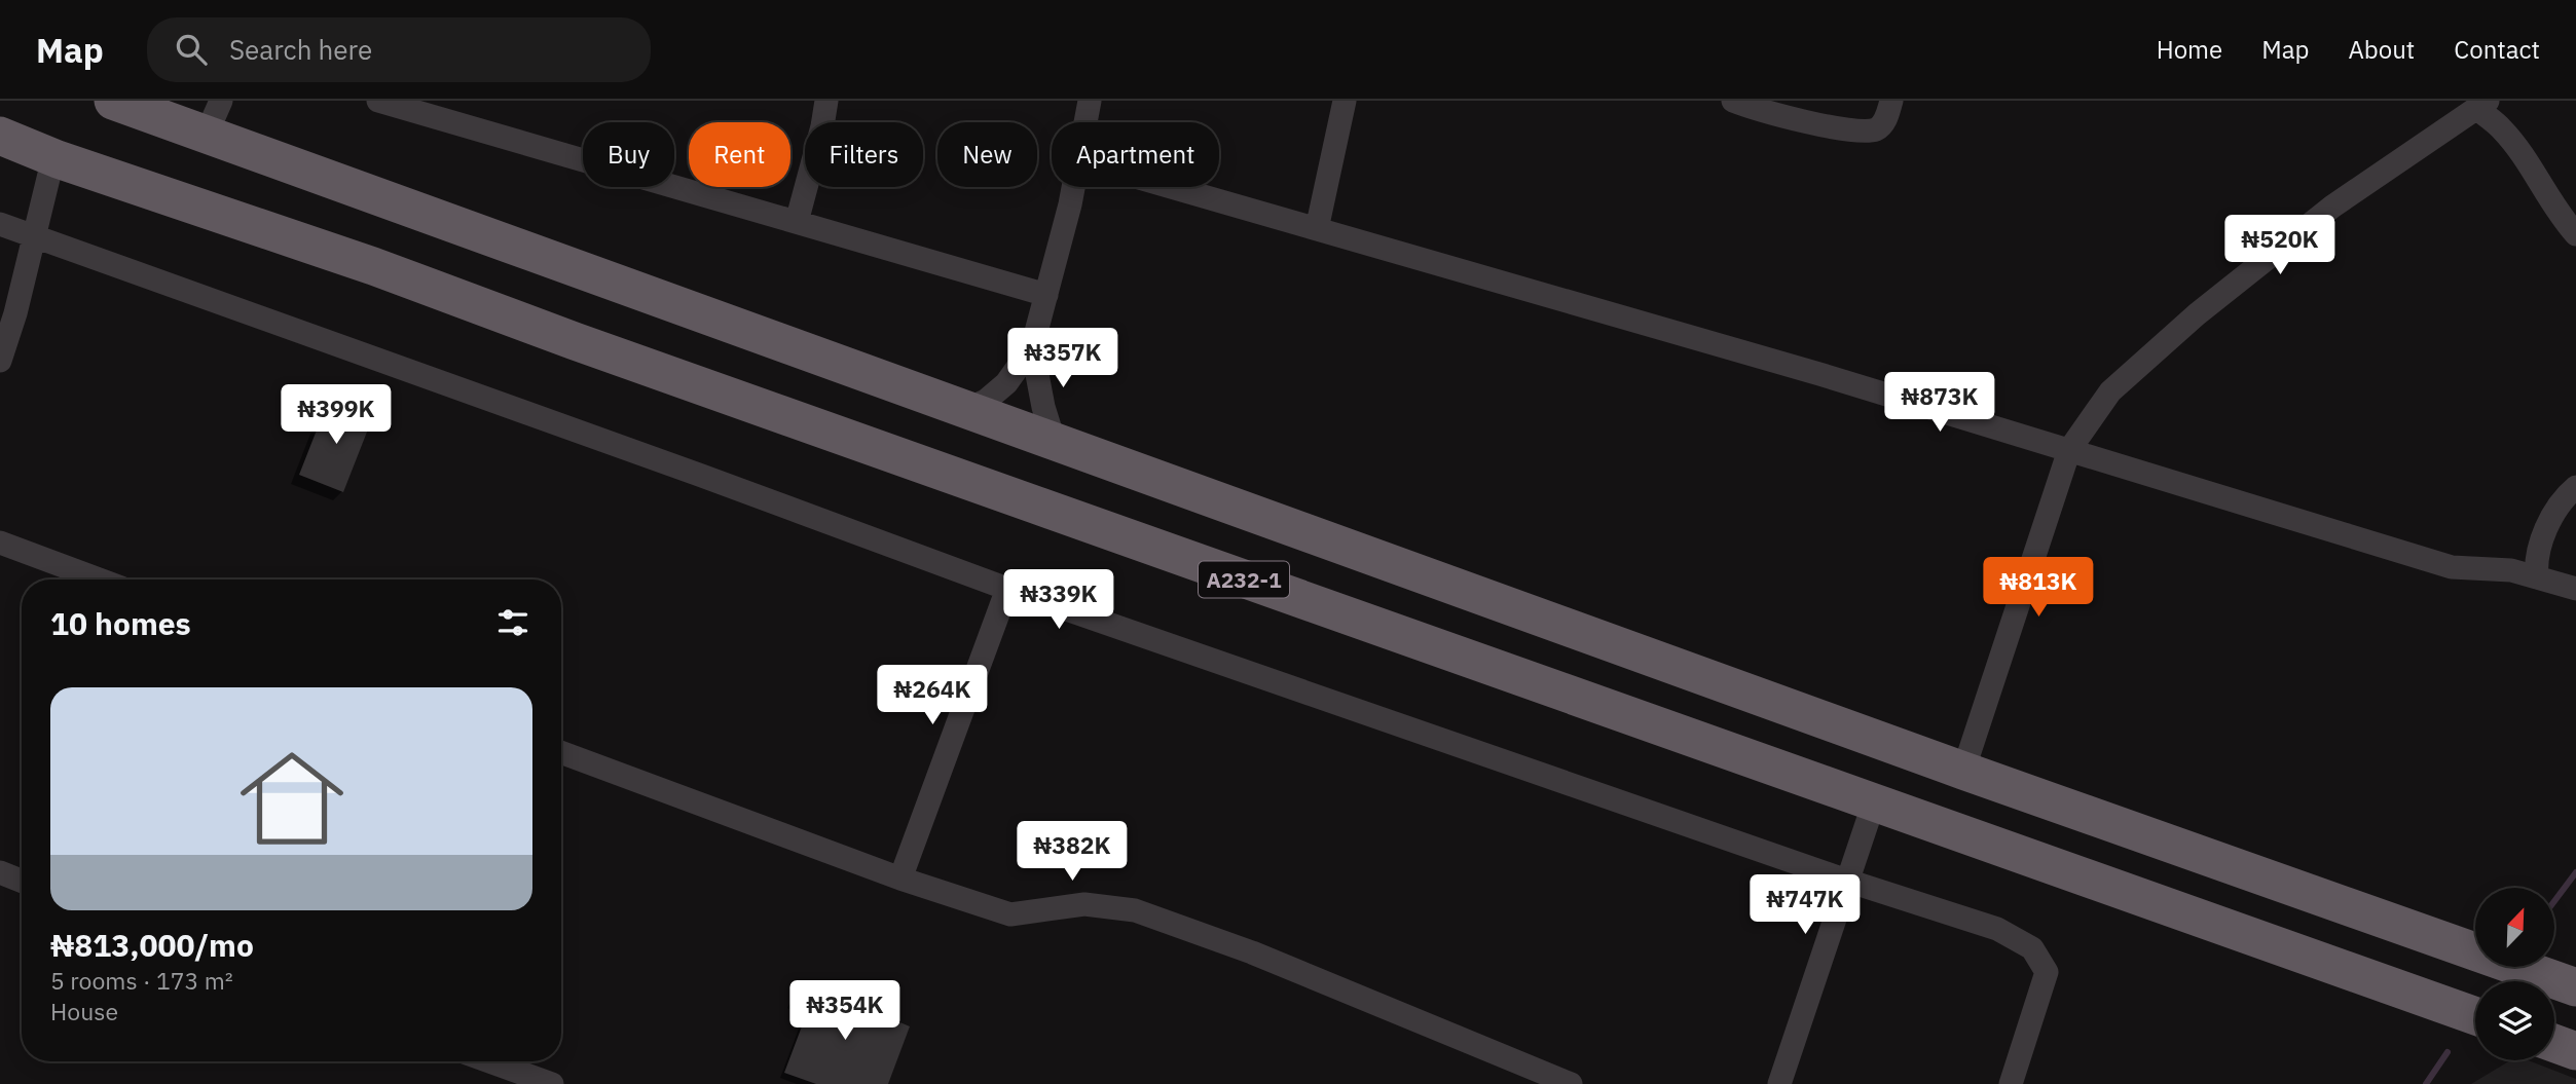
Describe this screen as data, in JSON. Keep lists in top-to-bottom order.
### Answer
{
  "streets": {
    "highway": ["A232-1"]
  },
  "north": "top right",
  "page": {
    "header": "Map",
    "search": "Search here",
    "nav": [
      "Home",
      "Map",
      "About",
      "Contact"
    ],
    "chip": [
      "Buy",
      "Rent",
      "Filters",
      "New",
      "Apartment"
    ],
    "price": [
      "₦520K",
      "₦357K",
      "₦873K",
      "₦399K",
      "₦813K",
      "₦339K",
      "₦264K",
      "₦382K",
      "₦747K",
      "₦354K"
    ],
    "heading": "10 homes",
    "list": [
      {
        "name": "₦813,000/mo",
        "note": "5 rooms · 173 m² · House"
      }
    ]
  }
}
